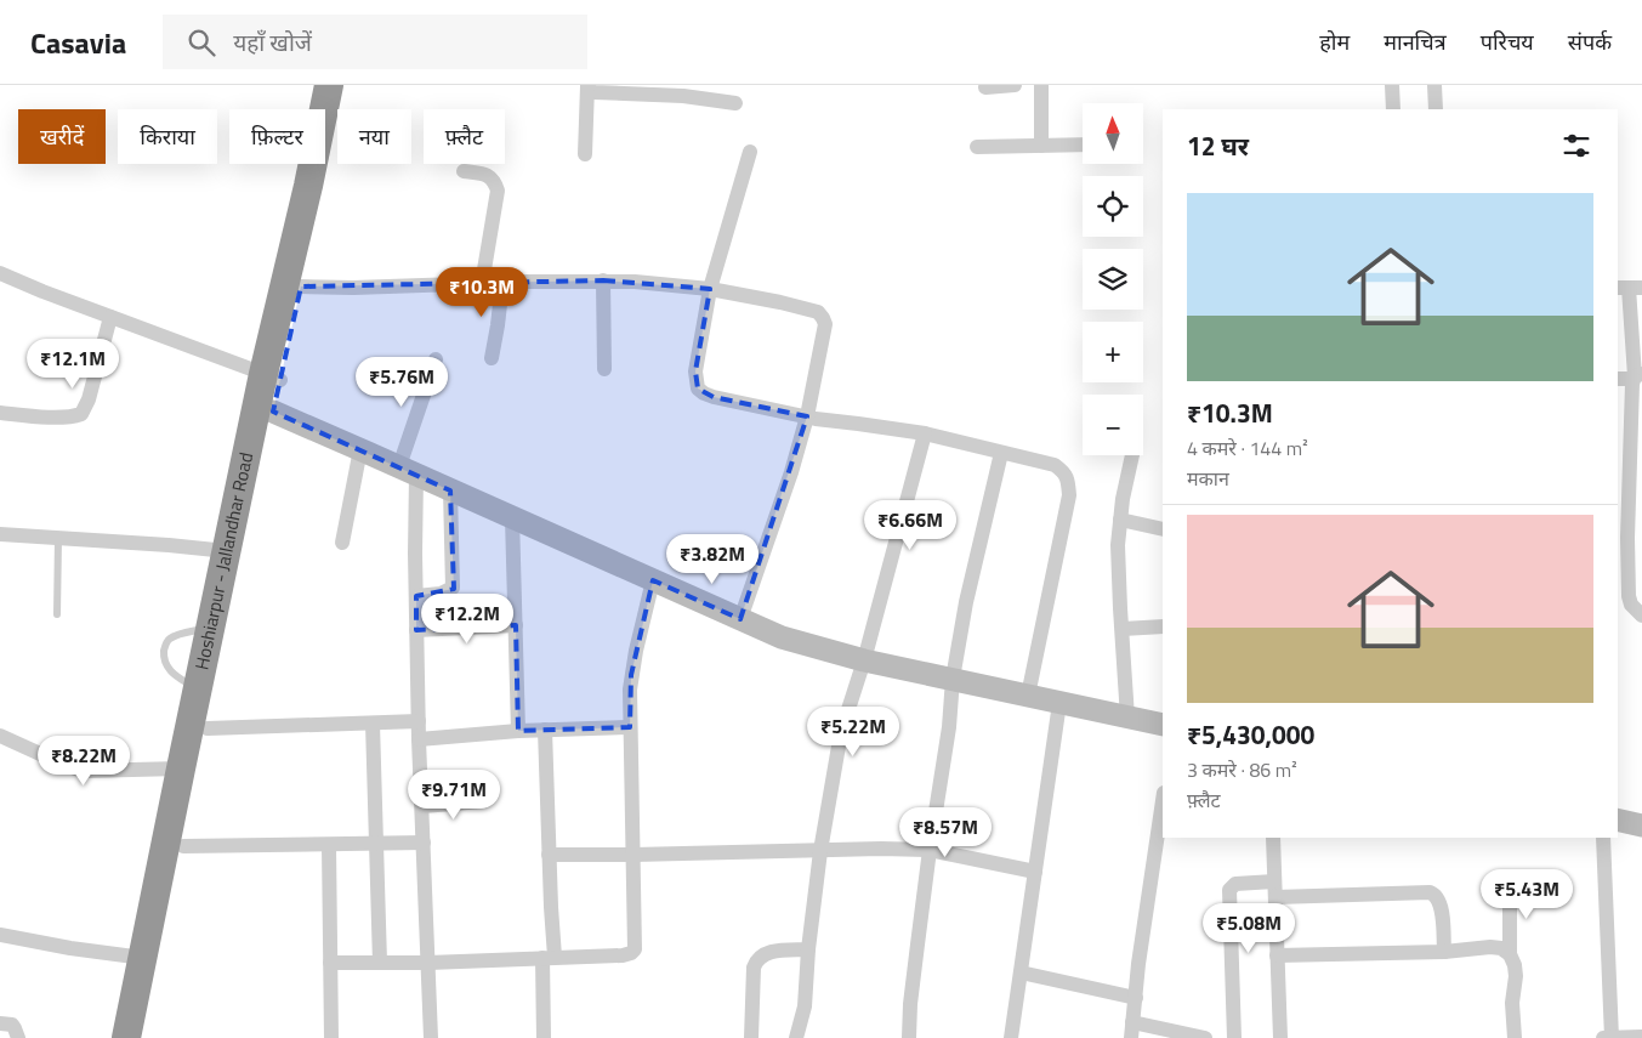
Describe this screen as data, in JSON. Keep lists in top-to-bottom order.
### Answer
{
  "streets": {
    "highway": ["Hoshiarpur - Jallandhar Road"]
  },
  "north": "top",
  "page": {
    "header": "Casavia",
    "search": "यहाँ खोजें",
    "nav": [
      "होम",
      "मानचित्र",
      "परिचय",
      "संपर्क"
    ],
    "map_buttons": ["+", "−"],
    "chip": [
      "खरीदें",
      "किराया",
      "फ़िल्टर",
      "नया",
      "फ़्लैट"
    ],
    "heading": "12 घर",
    "list": [
      {
        "name": "₹10.3M",
        "note": "4 कमरे · 144 m² · मकान"
      },
      {
        "name": "₹5,430,000",
        "note": "3 कमरे · 86 m² · फ़्लैट"
      }
    ],
    "price": [
      "₹10.3M",
      "₹12.1M",
      "₹5.76M",
      "₹6.66M",
      "₹3.82M",
      "₹12.2M",
      "₹5.22M",
      "₹8.22M",
      "₹9.71M",
      "₹8.57M",
      "₹5.43M",
      "₹5.08M"
    ]
  }
}
